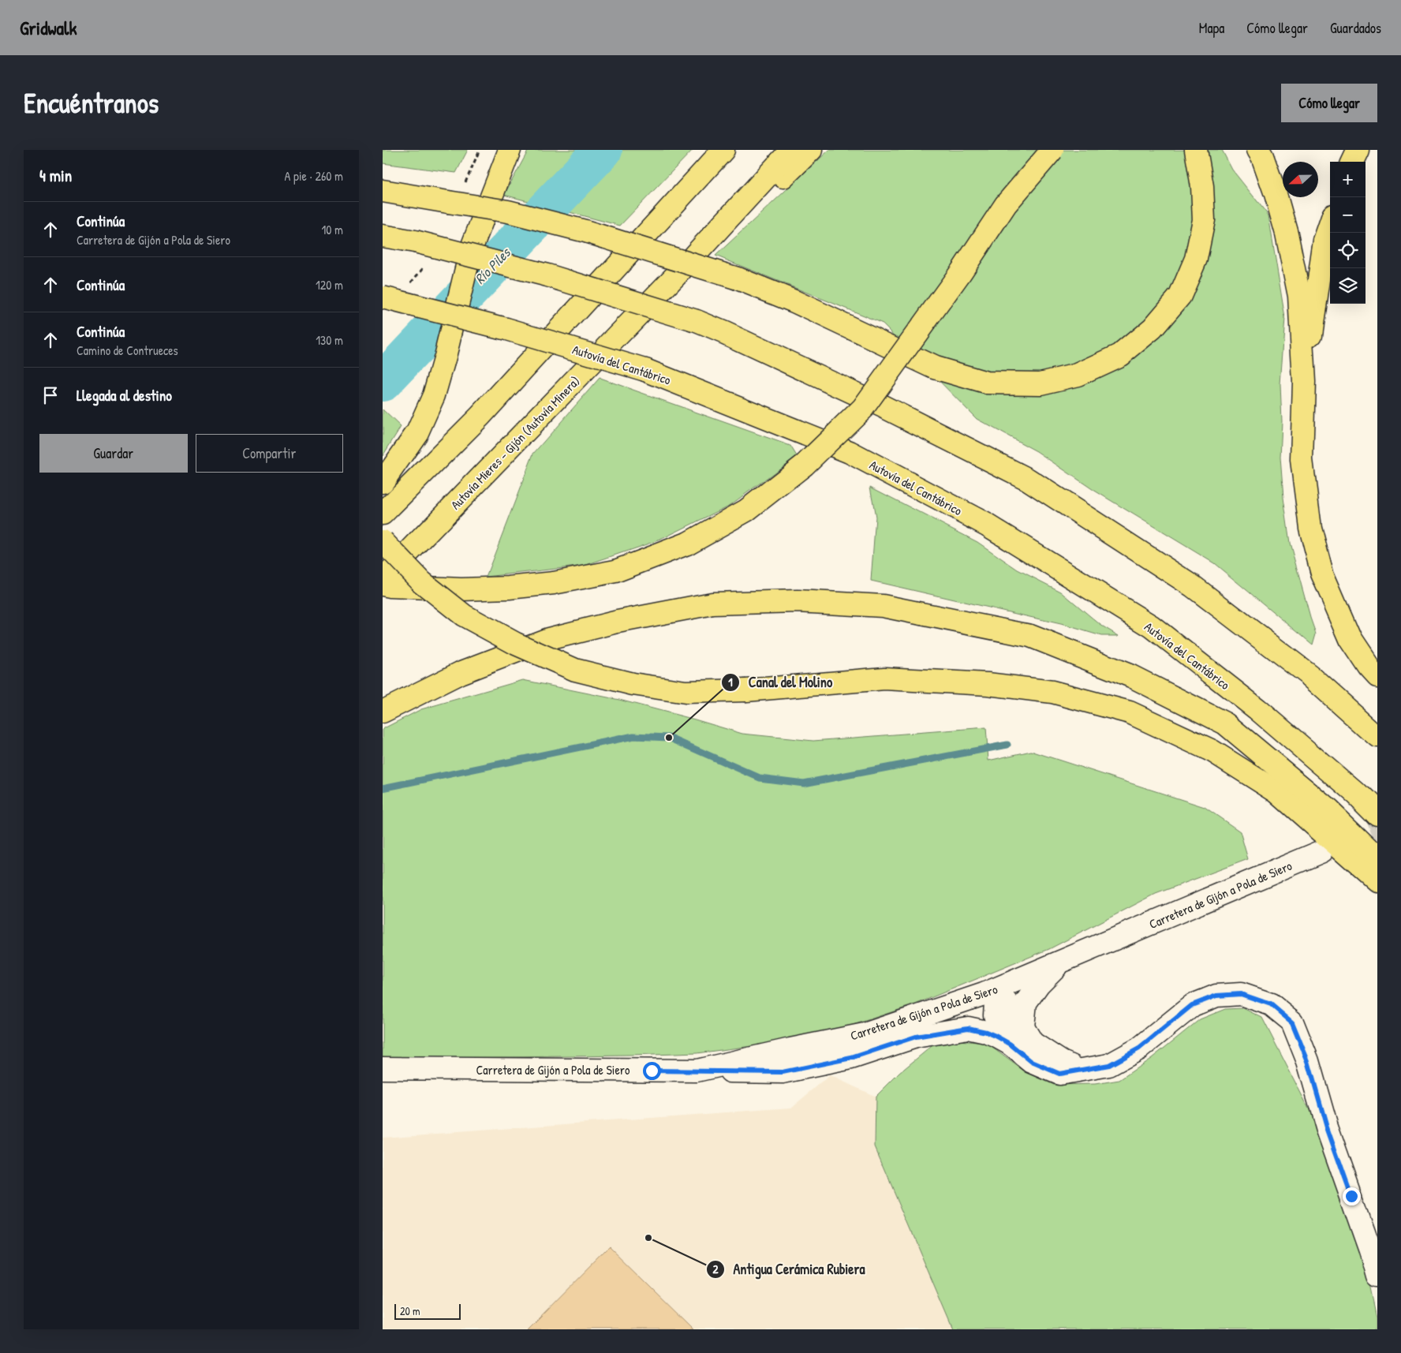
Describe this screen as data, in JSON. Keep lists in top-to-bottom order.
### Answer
{
  "streets": {
    "highway": ["Autovía del Cantábrico", "Autovía Mieres - Gijón (Autovía Minera)"],
    "street": ["Carretera de Gijón a Pola de Siero"]
  },
  "water": ["Río Piles"],
  "places": ["Canal del Molino", "Antigua Cerámica Rubiera"],
  "scale_bar": "20 m",
  "north": "left",
  "page": {
    "header": "Gridwalk",
    "nav": ["Mapa", "Cómo llegar", "Guardados"],
    "buttons": [
      "Cómo llegar",
      ["Guardar", "Compartir"]
    ],
    "title": "Encuéntranos",
    "heading": ["4 min", "A pie · 260 m"],
    "map_buttons": ["+", "−"],
    "list": [
      ["Continúa", "Carretera de Gijón a Pola de Siero", "10 m"],
      ["Continúa", "120 m"],
      ["Continúa", "Camino de Contrueces", "130 m"],
      "Llegada al destino"
    ],
    "scale": "20 m"
  }
}
